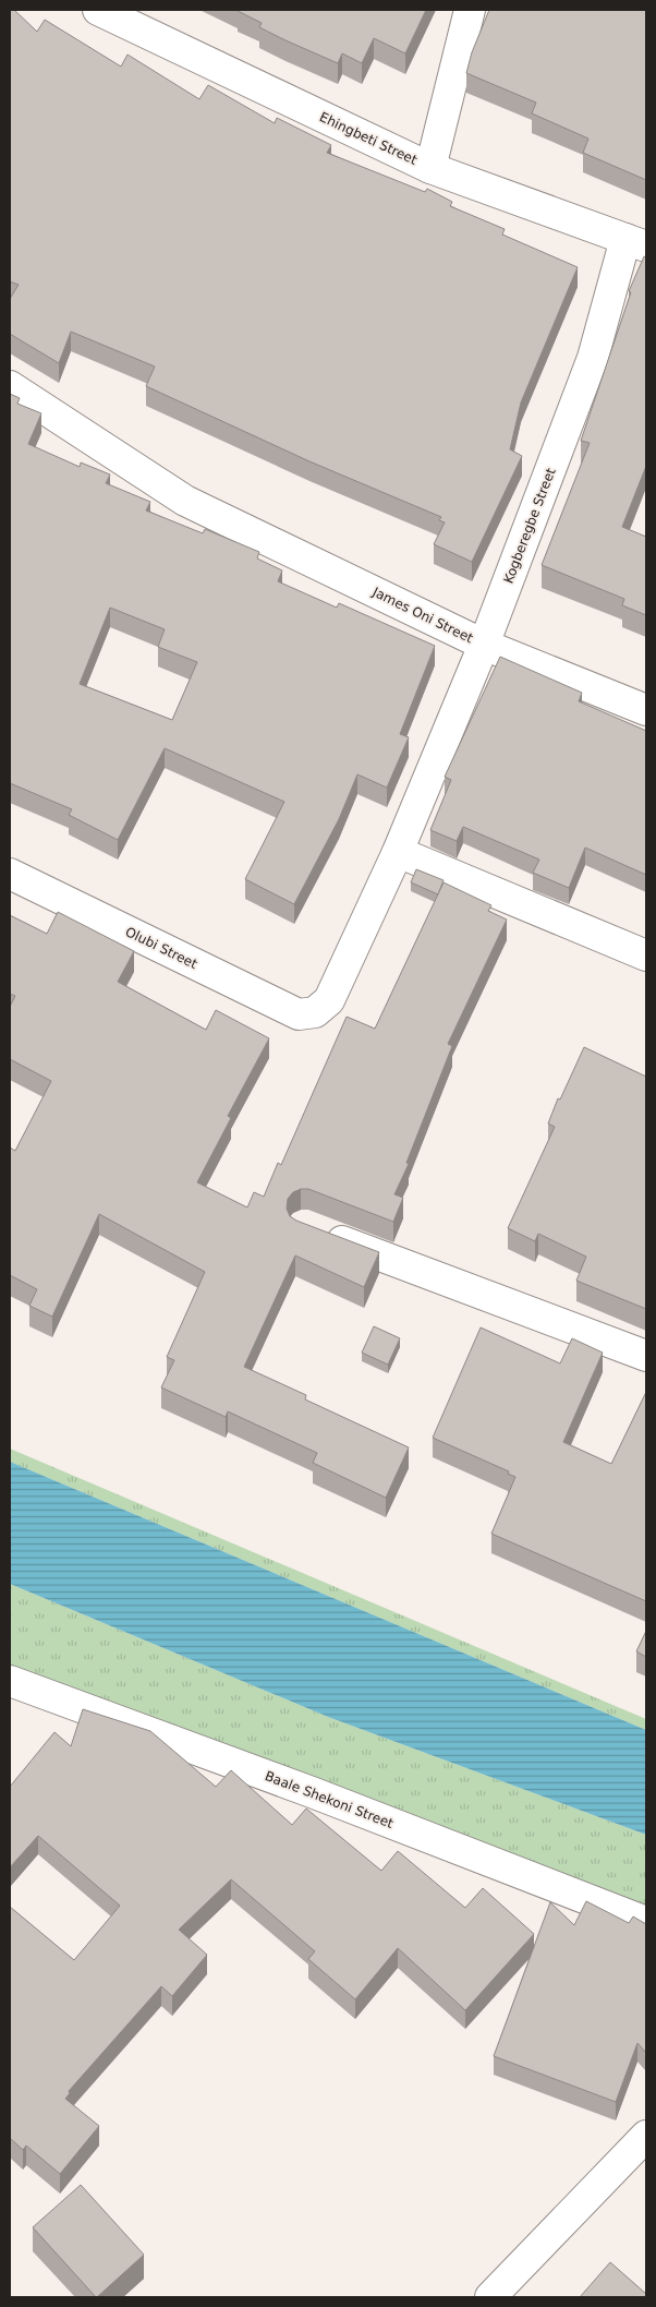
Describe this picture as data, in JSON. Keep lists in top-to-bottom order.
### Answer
{
  "streets": {
    "street": [
      "Ehingbeti Street",
      "Kogberegbe Street",
      "James Oni Street",
      "Olubi Street",
      "Baale Shekoni Street"
    ]
  },
  "crossings": [
    ["Ehingbeti Street", "Kogberegbe Street"],
    ["Kogberegbe Street", "James Oni Street"],
    ["James Oni Street", "Olubi Street"]
  ]
}
